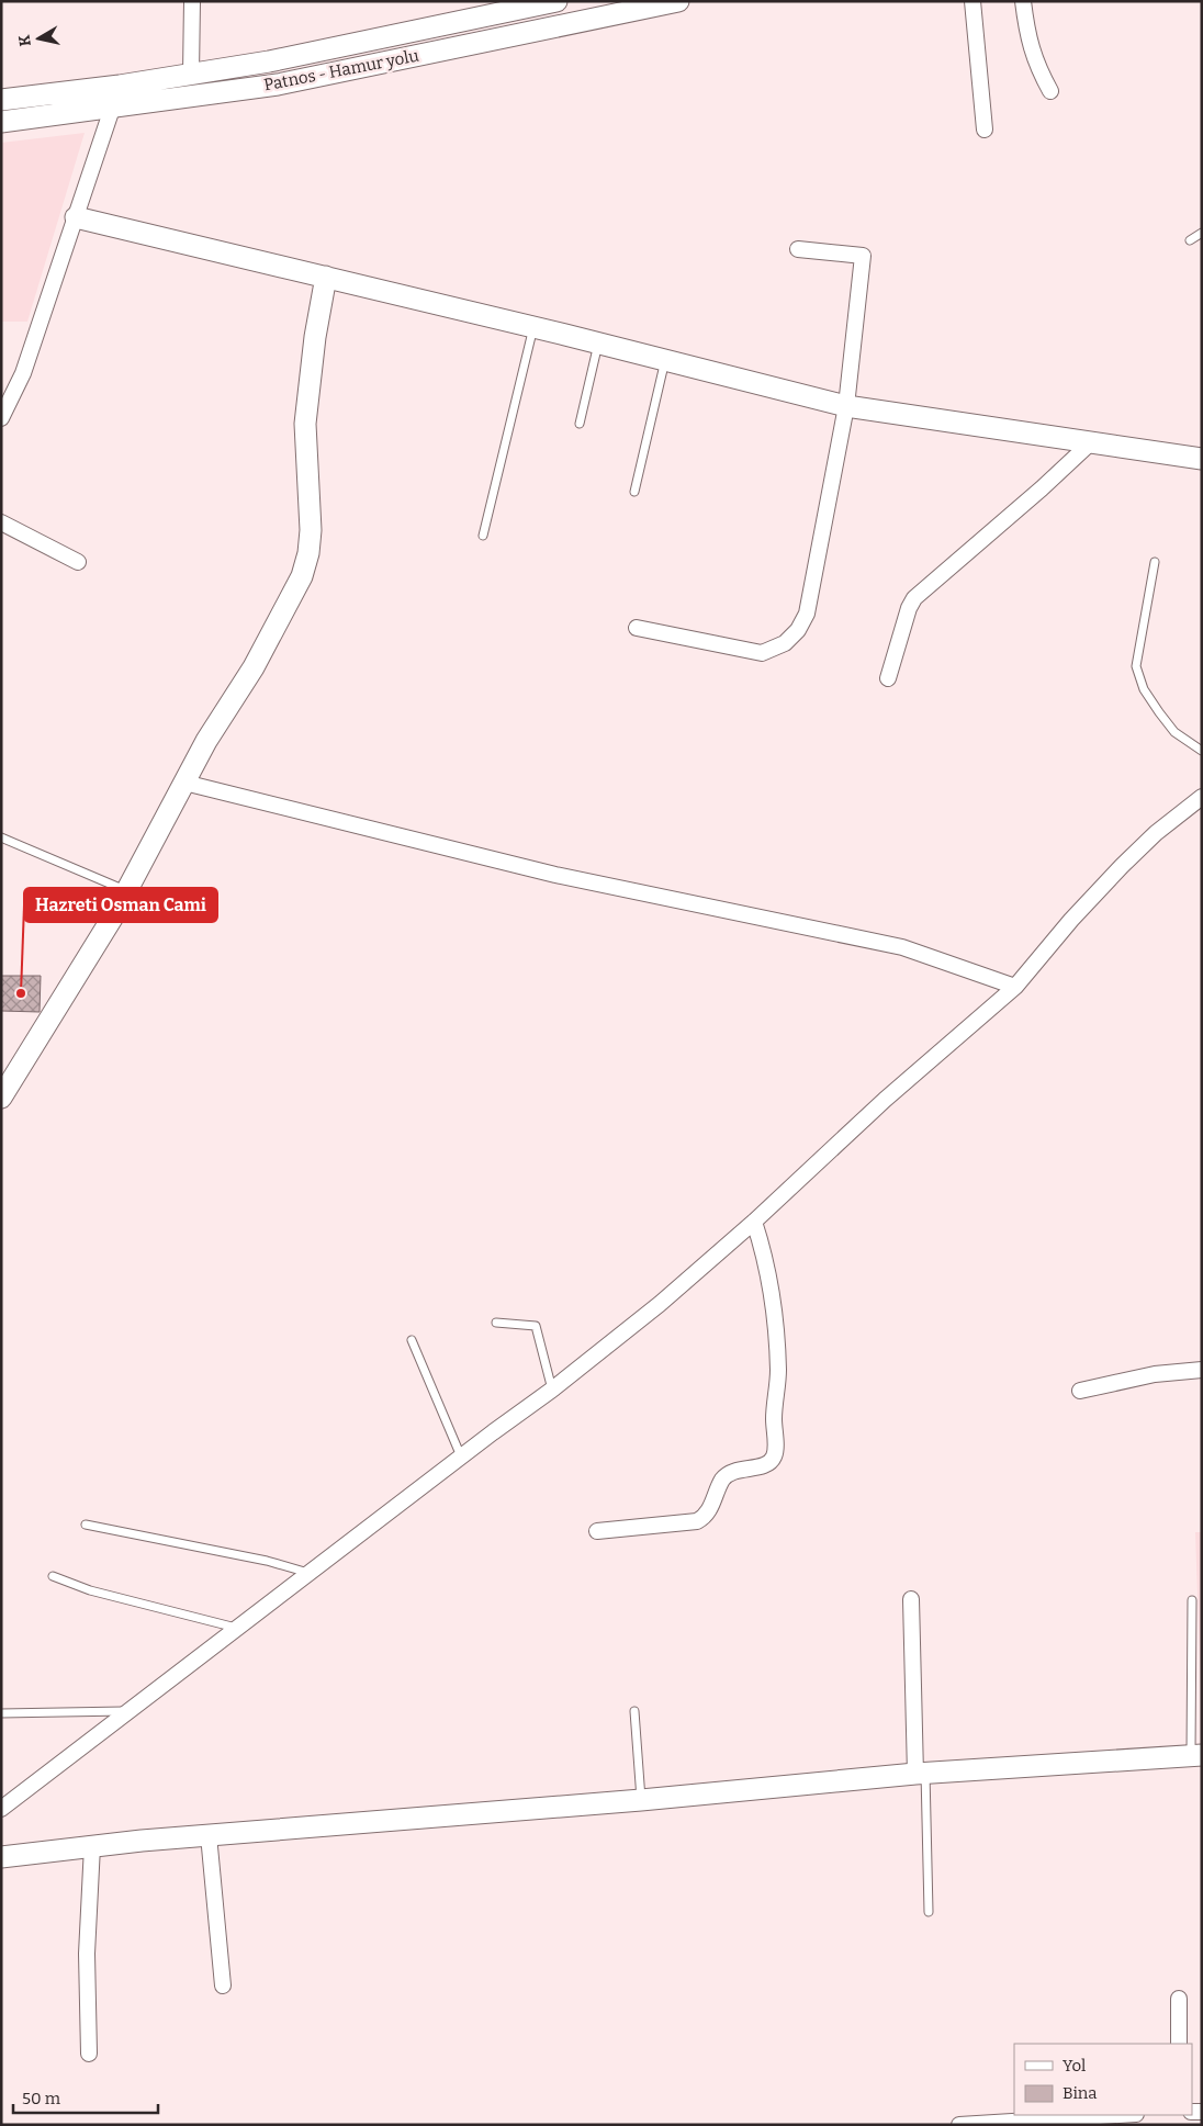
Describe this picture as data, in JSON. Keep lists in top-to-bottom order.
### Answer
{
  "streets": {
    "street": ["Patnos - Hamur yolu"]
  },
  "places": ["Hazreti Osman Cami"],
  "legend": ["Yol", "Bina"],
  "scale_bar": "50 m",
  "north": "left"
}
